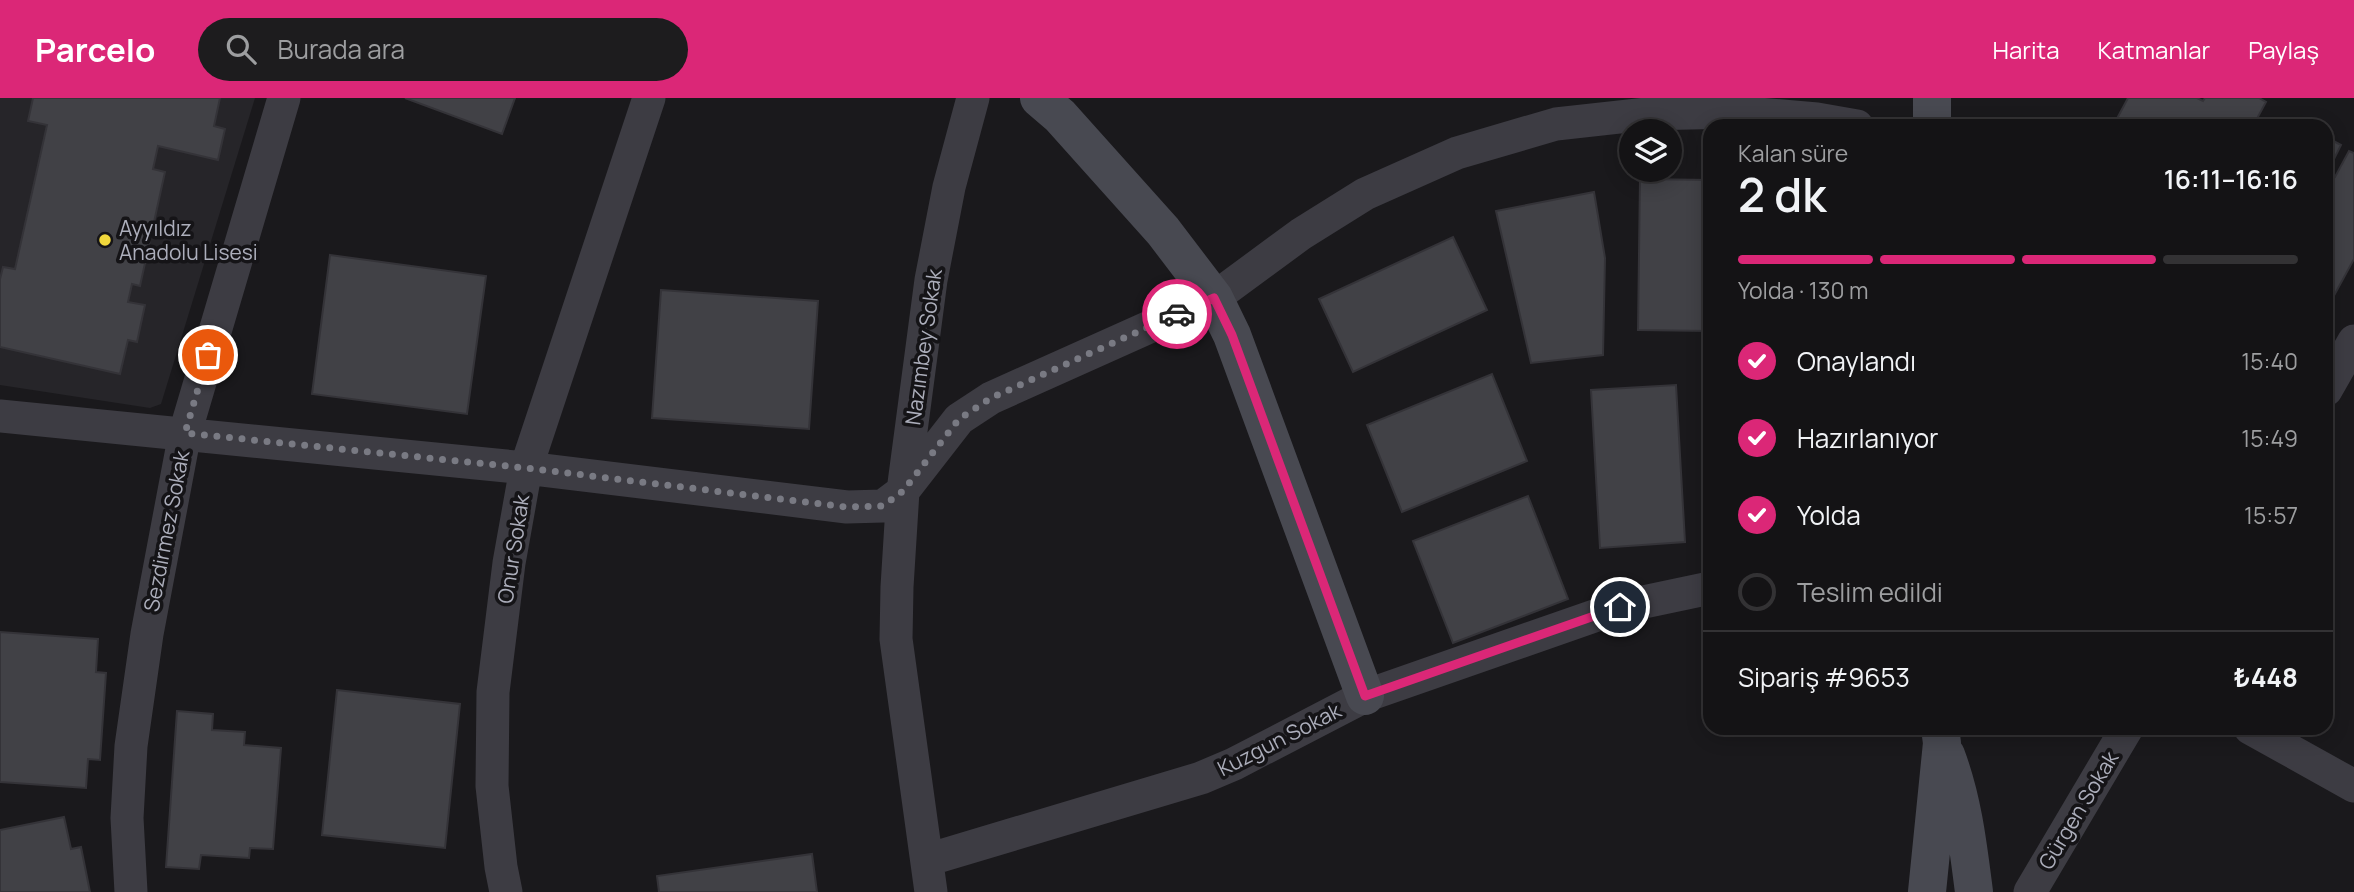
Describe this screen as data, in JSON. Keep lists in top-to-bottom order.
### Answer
{
  "streets": {
    "street": [
      "Nazımbey Sokak",
      "Sezdirmez Sokak",
      "Onur Sokak",
      "Kuzgun Sokak",
      "Gürgen Sokak"
    ]
  },
  "crossings": [
    ["Nazımbey Sokak", "Kuzgun Sokak"]
  ],
  "places": ["Ayyıldız Anadolu Lisesi"],
  "page": {
    "header": "Parcelo",
    "search": "Burada ara",
    "nav": ["Harita", "Katmanlar", "Paylaş"],
    "heading": ["2 dk", "Kalan süre", "16:11–16:16"],
    "panel": ["Sipariş #9653", "₺448"],
    "bar": "Yolda · 130 m",
    "list": [
      ["Onaylandı", "15:40"],
      ["Hazırlanıyor", "15:49"],
      ["Yolda", "15:57"],
      "Teslim edildi"
    ]
  }
}
